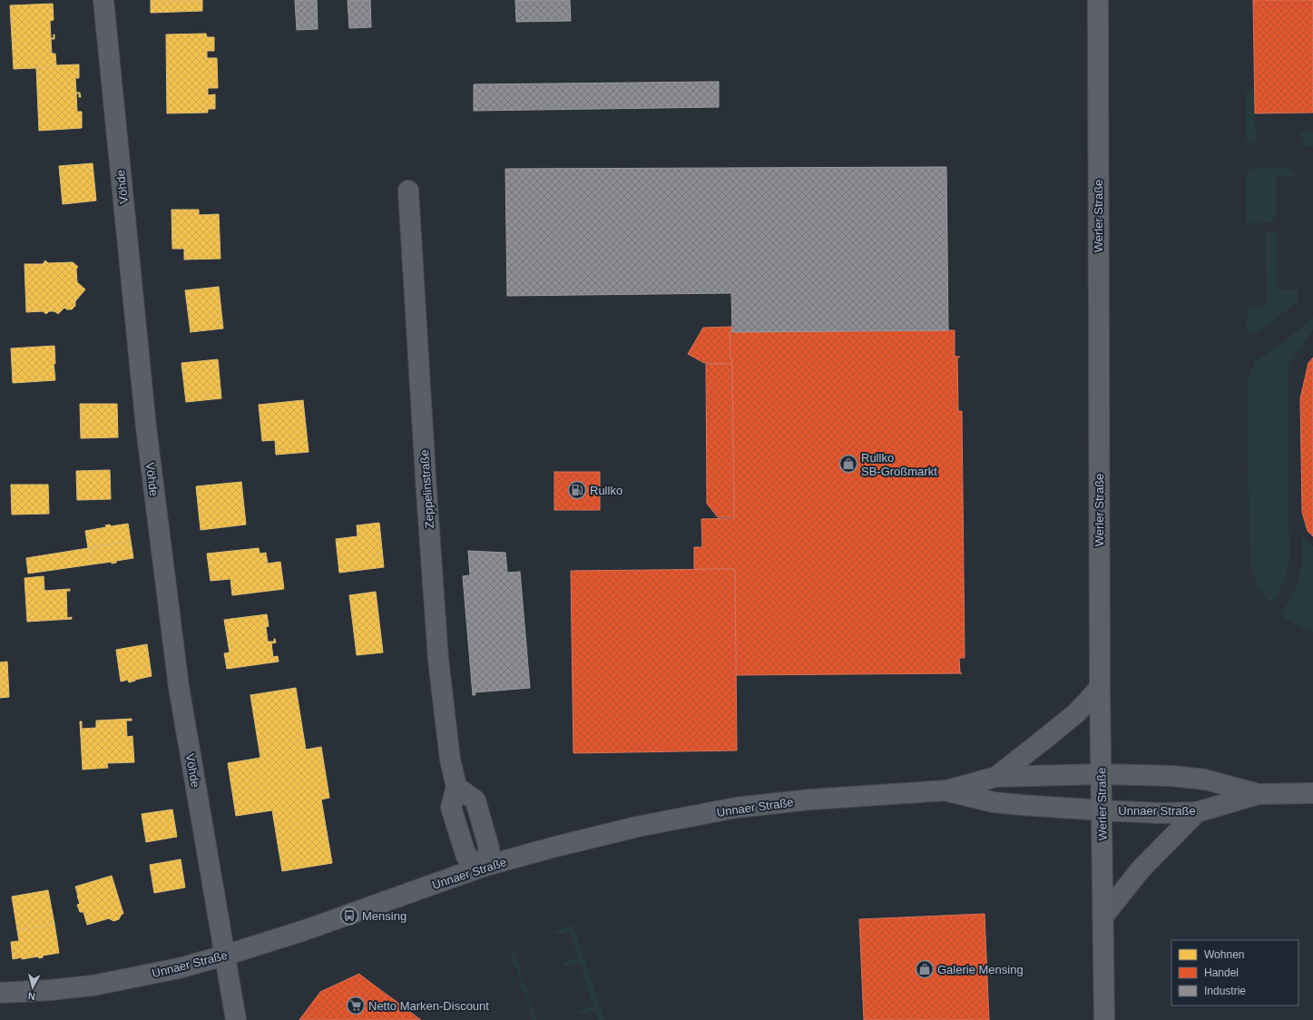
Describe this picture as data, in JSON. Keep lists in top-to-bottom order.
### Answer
{
  "streets": {
    "main road": ["Werler Straße", "Unnaer Straße"],
    "street": ["Vöhde", "Zeppelinstraße"]
  },
  "crossings": [
    ["Vöhde", "Unnaer Straße"],
    ["Werler Straße", "Unnaer Straße"],
    ["Zeppelinstraße", "Unnaer Straße"]
  ],
  "places": {
    "shop": ["Rullko SB-Großmarkt", "Galerie Mensing"],
    "fuel station": ["Rullko"],
    "bus stop": ["Mensing"],
    "supermarket": ["Netto Marken-Discount"]
  },
  "legend": ["Wohnen", "Handel", "Industrie"],
  "north": "bottom"
}
